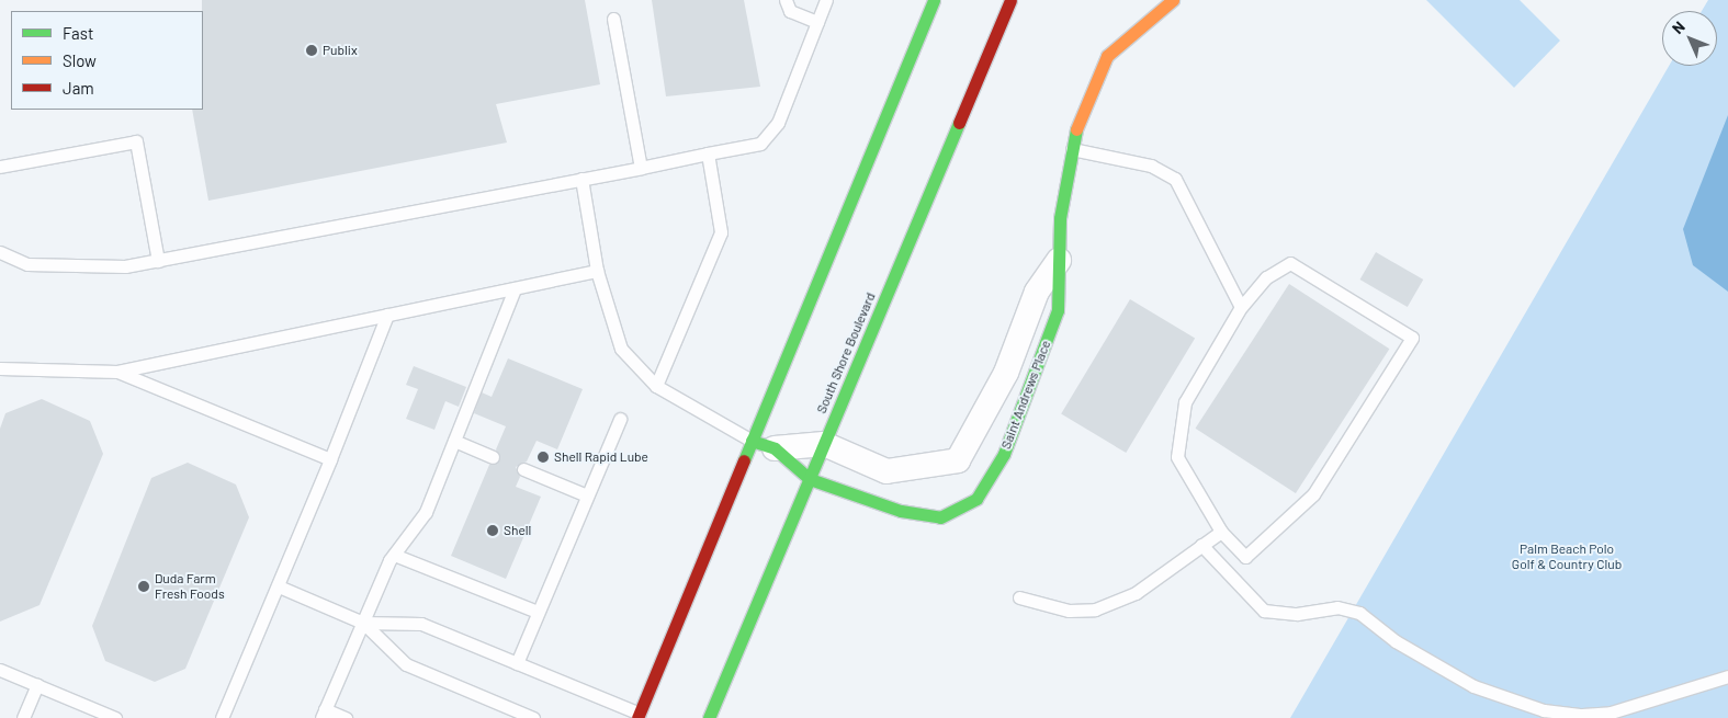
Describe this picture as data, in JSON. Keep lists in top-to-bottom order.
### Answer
{
  "streets": {
    "street": ["South Shore Boulevard", "Saint Andrews Place"]
  },
  "crossings": [
    ["South Shore Boulevard", "Saint Andrews Place"]
  ],
  "parks": ["Palm Beach Polo Golf & Country Club"],
  "places": [
    "Publix",
    "Shell Rapid Lube",
    "Shell",
    "Duda Farm Fresh Foods"
  ],
  "legend": ["Fast", "Slow", "Jam"],
  "north": "top left"
}
